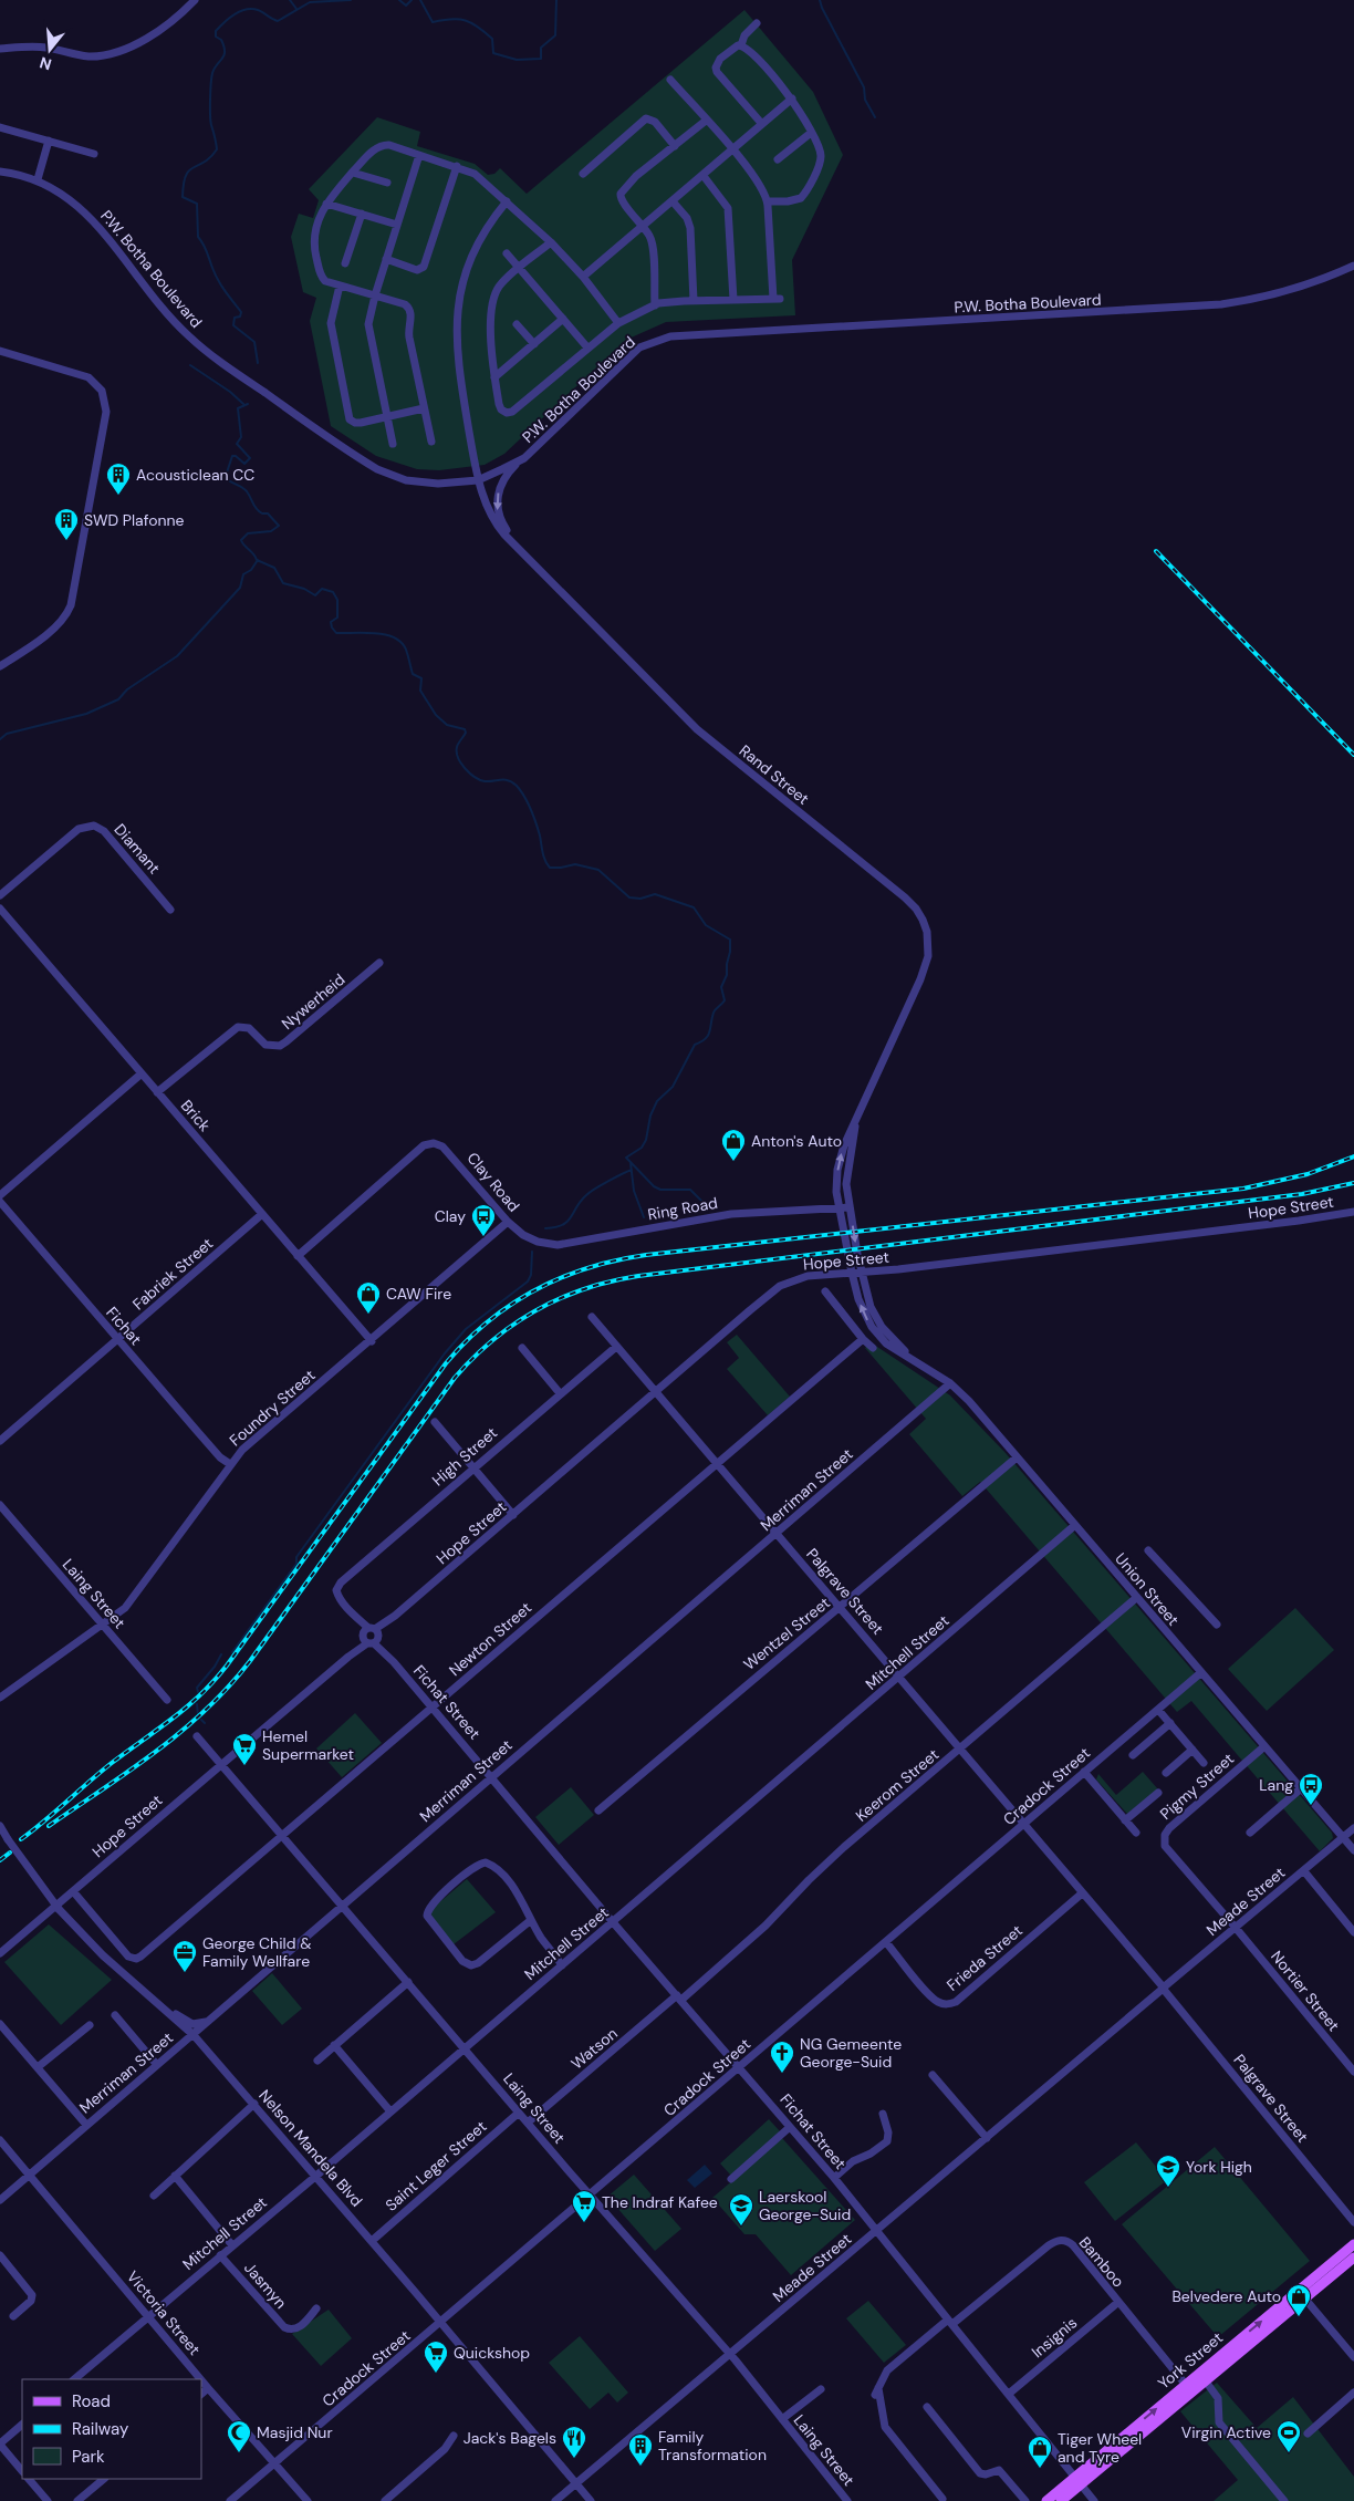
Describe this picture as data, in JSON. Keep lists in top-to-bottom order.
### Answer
{
  "streets": {
    "main road": ["York Street"],
    "street": [
      "P.W. Botha Boulevard",
      "Rand Street",
      "Diamant",
      "Nywerheid",
      "Brick",
      "Clay Road",
      "Hope Street",
      "Ring Road",
      "Fabriek Street",
      "Fichat",
      "Foundry Street",
      "High Street",
      "Merriman Street",
      "Union Street",
      "Palgrave Street",
      "Laing Street",
      "Wentzel Street",
      "Newton Street",
      "Mitchell Street",
      "Fichat Street",
      "Keerom Street",
      "Cradock Street",
      "Pigmy Street",
      "Meade Street",
      "Frieda Street",
      "Nortier Street",
      "Watson",
      "Nelson Mandela Blvd",
      "Saint Leger Street",
      "Bamboo",
      "Jasmyn",
      "Victoria Street",
      "Insignis"
    ]
  },
  "crossings": [
    ["P.W. Botha Boulevard", "Rand Street"],
    ["Rand Street", "Ring Road"],
    ["Rand Street", "Union Street"],
    ["Nywerheid", "Brick"],
    ["Brick", "Clay Road"],
    ["Brick", "Fabriek Street"],
    ["Brick", "Foundry Street"],
    ["Clay Road", "Ring Road"],
    ["Clay Road", "Foundry Street"],
    ["Hope Street", "Union Street"],
    ["Hope Street", "Palgrave Street"],
    ["Hope Street", "Laing Street"],
    ["Hope Street", "Newton Street"],
    ["Hope Street", "Fichat Street"],
    ["Ring Road", "Union Street"],
    ["Fabriek Street", "Fichat"],
    ["Fichat", "Foundry Street"],
    ["Foundry Street", "Laing Street"],
    ["High Street", "Palgrave Street"],
    ["High Street", "Fichat Street"],
    ["Merriman Street", "Union Street"],
    ["Merriman Street", "Palgrave Street"],
    ["Merriman Street", "Laing Street"],
    ["Merriman Street", "Fichat Street"],
    ["Merriman Street", "Nelson Mandela Blvd"],
    ["Merriman Street", "Victoria Street"],
    ["Union Street", "Wentzel Street"],
    ["Union Street", "Mitchell Street"],
    ["Union Street", "Keerom Street"],
    ["Union Street", "Cradock Street"],
    ["Union Street", "Pigmy Street"],
    ["Union Street", "Meade Street"],
    ["Palgrave Street", "Wentzel Street"],
    ["Palgrave Street", "Newton Street"],
    ["Palgrave Street", "Mitchell Street"],
    ["Palgrave Street", "Keerom Street"],
    ["Palgrave Street", "Cradock Street"],
    ["Palgrave Street", "Meade Street"],
    ["Palgrave Street", "Frieda Street"],
    ["Laing Street", "Newton Street"],
    ["Laing Street", "Mitchell Street"],
    ["Laing Street", "Cradock Street"],
    ["Laing Street", "Meade Street"],
    ["Laing Street", "Watson"],
    ["Laing Street", "Saint Leger Street"],
    ["Newton Street", "Fichat Street"],
    ["Mitchell Street", "Fichat Street"],
    ["Mitchell Street", "Nelson Mandela Blvd"],
    ["Mitchell Street", "Jasmyn"],
    ["Mitchell Street", "Victoria Street"],
    ["Fichat Street", "Keerom Street"],
    ["Fichat Street", "Cradock Street"],
    ["Fichat Street", "Meade Street"],
    ["Fichat Street", "Watson"],
    ["Fichat Street", "Bamboo"],
    ["Fichat Street", "Insignis"],
    ["Fichat Street", "York Street"],
    ["Keerom Street", "Watson"],
    ["Cradock Street", "Frieda Street"],
    ["Cradock Street", "Nelson Mandela Blvd"],
    ["Cradock Street", "Victoria Street"],
    ["Pigmy Street", "Meade Street"],
    ["Pigmy Street", "Nortier Street"],
    ["Meade Street", "Nortier Street"],
    ["Meade Street", "Nelson Mandela Blvd"],
    ["Nelson Mandela Blvd", "Saint Leger Street"],
    ["Bamboo", "Insignis"],
    ["Bamboo", "York Street"]
  ],
  "places": {
    "building": ["Acousticlean CC", "SWD Plafonne", "Family Transformation"],
    "shop": [
      "Anton's Auto",
      "CAW Fire",
      "Belvedere Auto",
      "Tiger Wheel and Tyre"
    ],
    "bus stop": ["Clay", "Lang"],
    "supermarket": ["Hemel Supermarket", "The Indraf Kafee", "Quickshop"],
    "office": ["George Child & Family Wellfare"],
    "church": ["NG Gemeente George-Suid"],
    "school or university": ["York High", "Laerskool George-Suid"],
    "mosque": ["Masjid Nur"],
    "sports": ["Virgin Active"],
    "restaurant": ["Jack's Bagels"]
  },
  "legend": ["Road", "Railway", "Park"],
  "north": "bottom"
}
